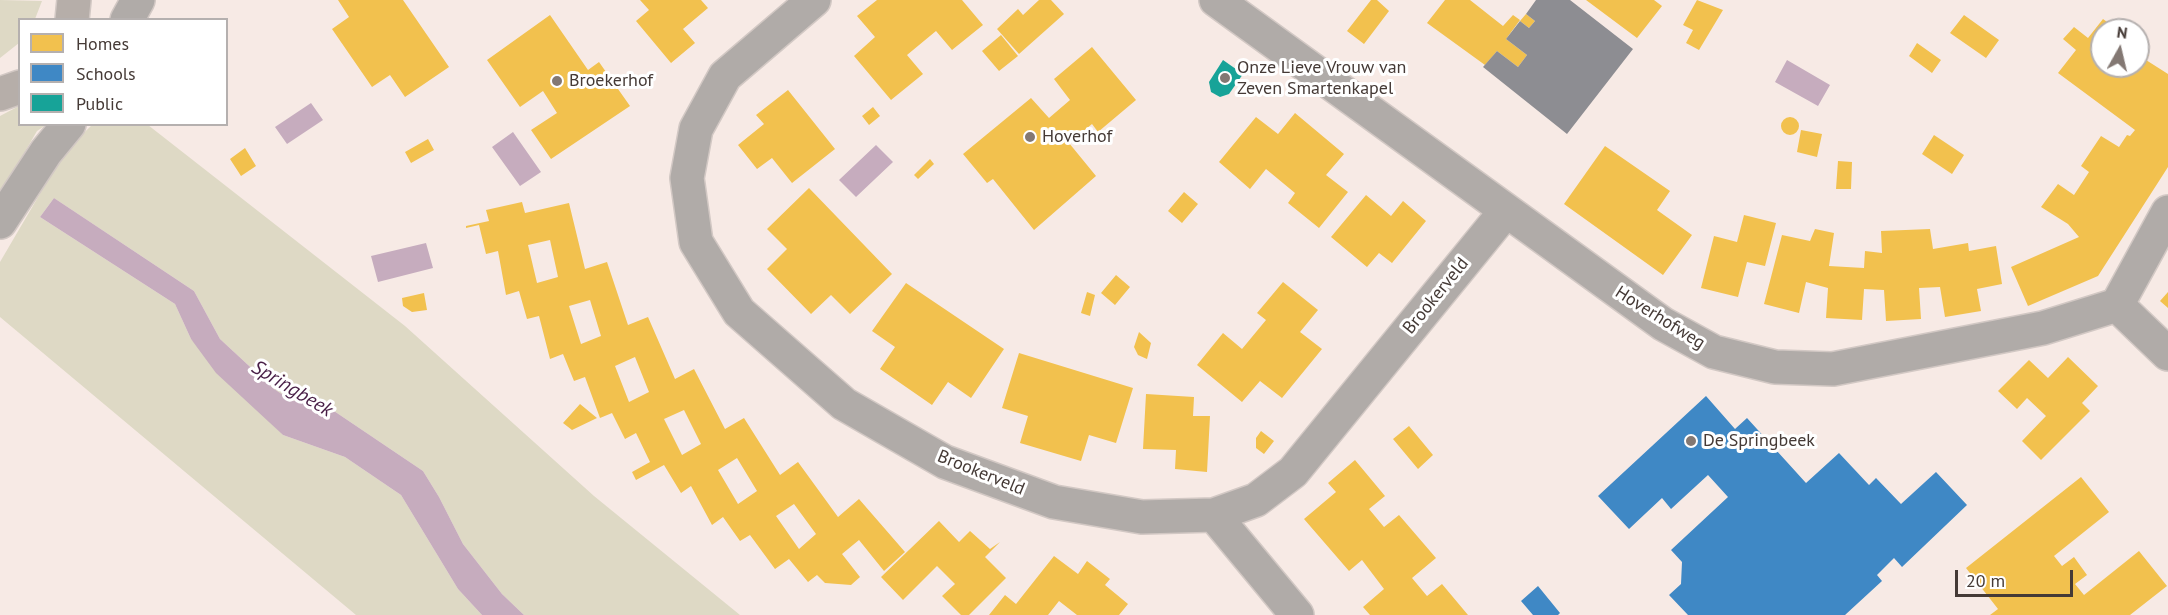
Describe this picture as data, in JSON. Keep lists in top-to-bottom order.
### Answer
{
  "streets": {
    "street": ["Brookerveld", "Hoverhofweg"]
  },
  "crossings": [
    ["Brookerveld", "Hoverhofweg"]
  ],
  "water": ["Springbeek"],
  "places": [
    "Onze Lieve Vrouw van Zeven Smartenkapel",
    "Broekerhof",
    "Hoverhof",
    "De Springbeek"
  ],
  "legend": ["Homes", "Schools", "Public"],
  "scale_bar": "20 m",
  "north": "top"
}
